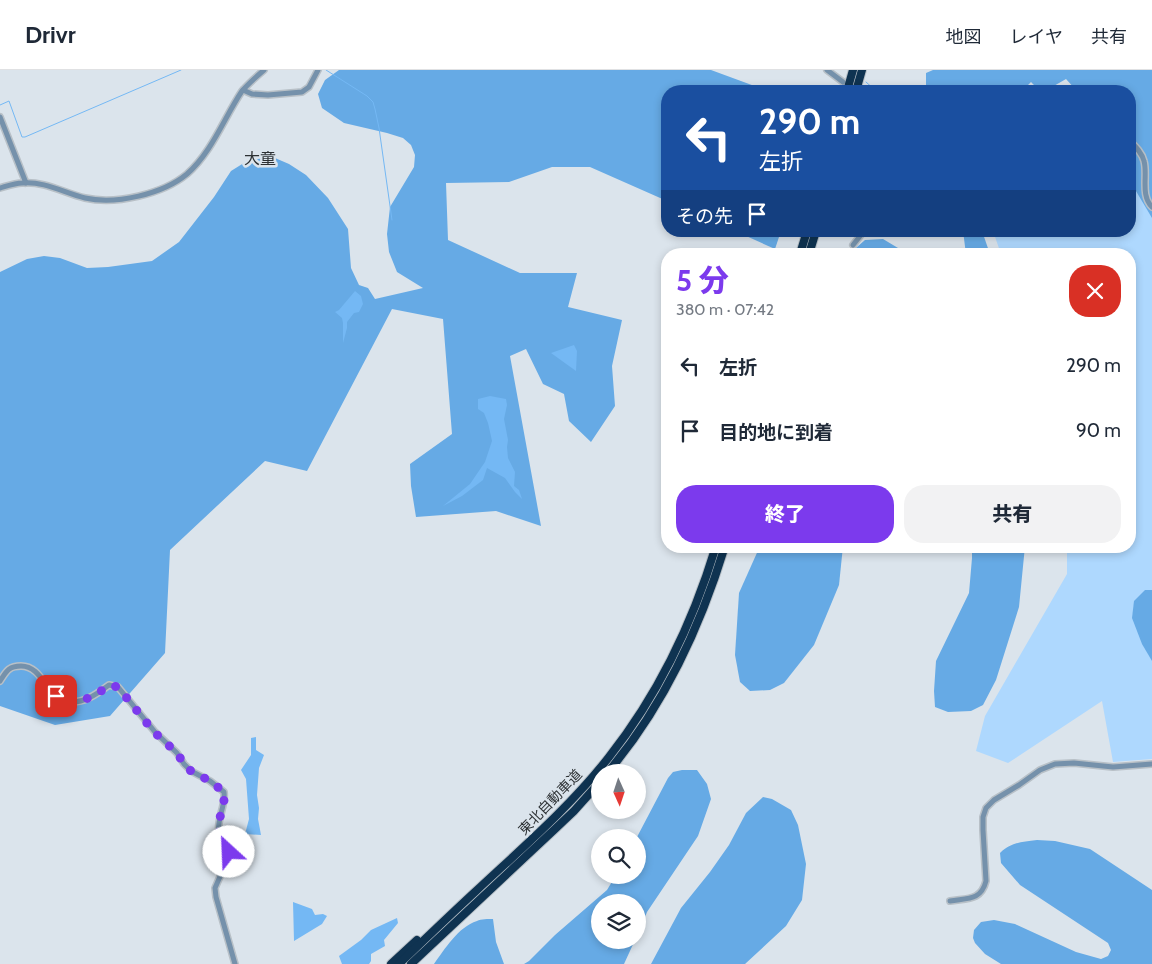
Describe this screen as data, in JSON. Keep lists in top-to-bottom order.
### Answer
{
  "streets": {
    "highway": ["東北自動車道"]
  },
  "districts": ["大童"],
  "north": "bottom",
  "page": {
    "header": "Drivr",
    "nav": ["地図", "レイヤ", "共有"],
    "turn": ["290 m", "左折"],
    "then": "その先",
    "heading": ["5 分", "380 m · 07:42"],
    "list": [
      {
        "name": "左折",
        "value": "290 m"
      },
      {
        "name": "目的地に到着",
        "value": "90 m"
      }
    ],
    "buttons": ["終了", "共有"]
  }
}
